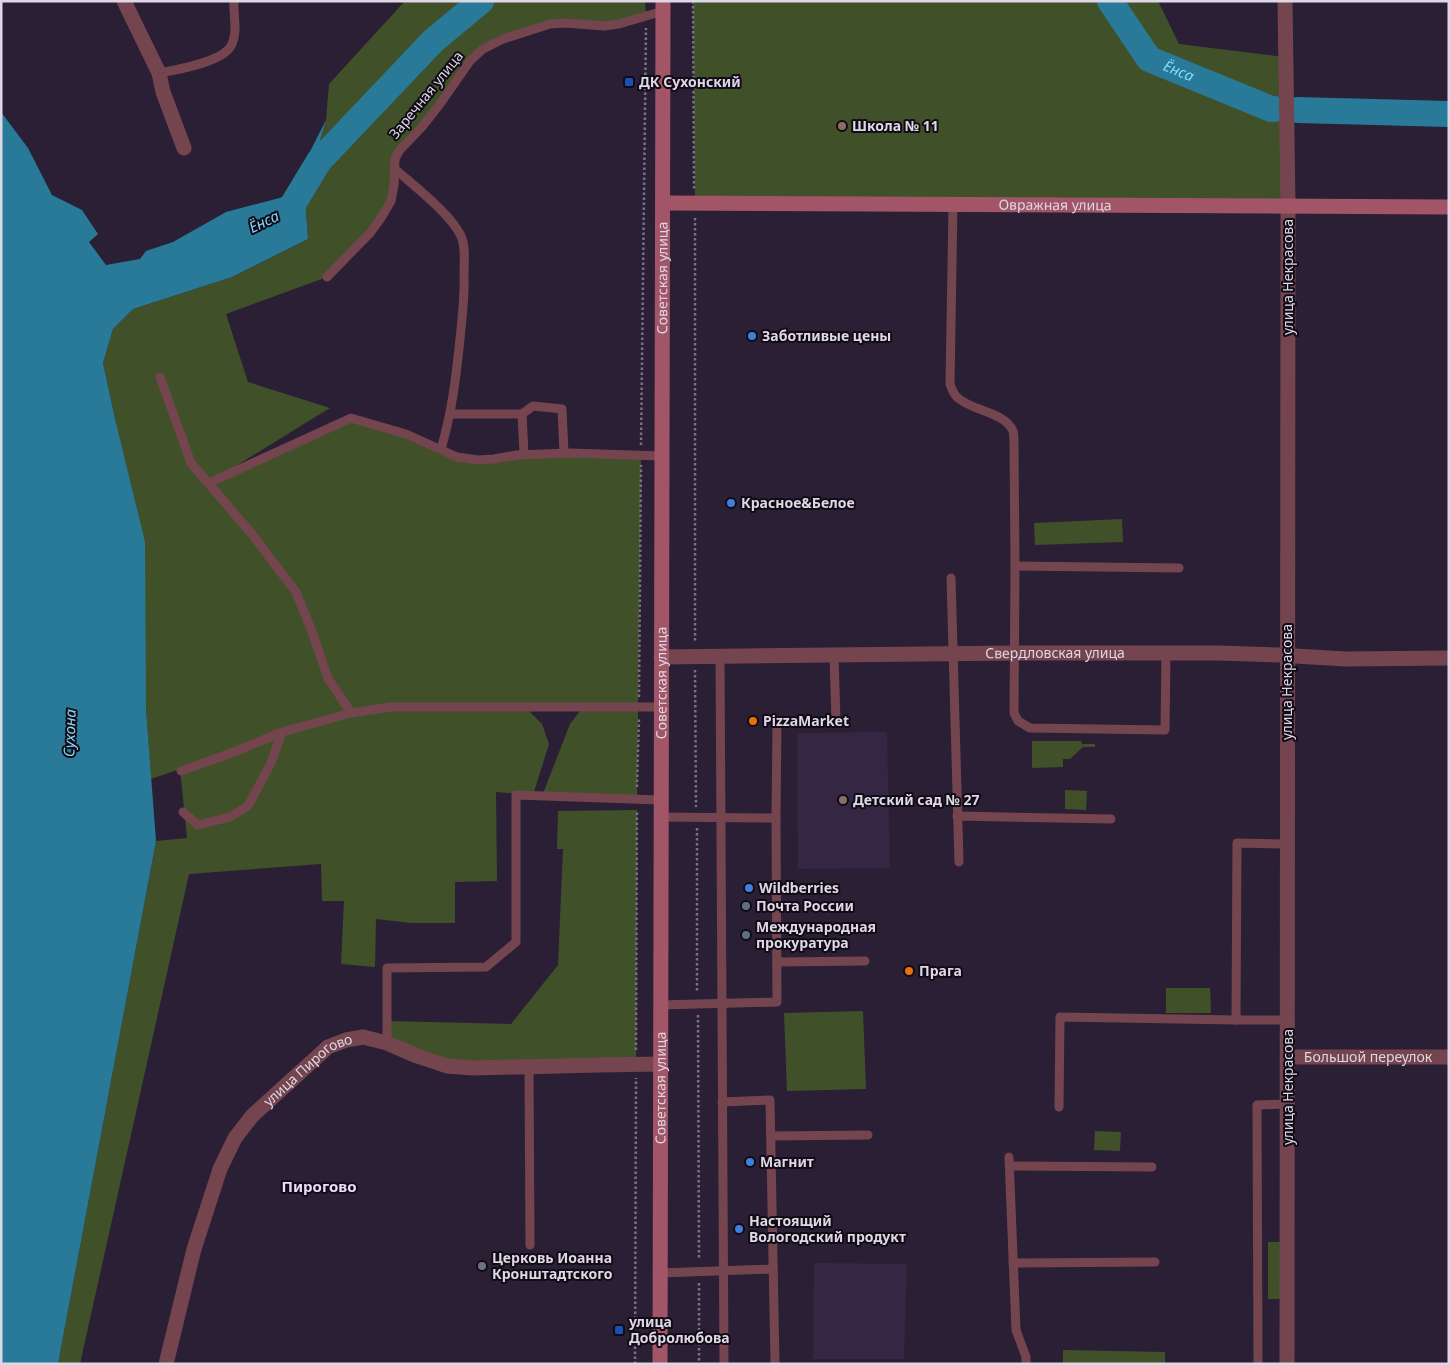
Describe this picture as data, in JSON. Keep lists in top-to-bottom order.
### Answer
{
  "streets": {
    "main road": ["Овражная улица", "Советская улица"],
    "street": [
      "улица Некрасова",
      "Свердловская улица",
      "Большой переулок",
      "улица Пирогово"
    ],
    "lane": ["Заречная улица"]
  },
  "crossings": [
    ["Заречная улица", "Советская улица"],
    ["Овражная улица", "улица Некрасова"],
    ["Овражная улица", "Советская улица"],
    ["улица Некрасова", "Свердловская улица"],
    ["улица Некрасова", "Большой переулок"],
    ["Советская улица", "Свердловская улица"],
    ["Советская улица", "улица Пирогово"]
  ],
  "districts": ["Пирогово"],
  "water": ["Ёнса", "Сухона"],
  "places": {
    "transit": ["ДК Сухонский", "улица Добролюбова"],
    "other": [
      "Школа № 11",
      "Заботливые цены",
      "Красное&Белое",
      "PizzaMarket",
      "Детский сад № 27",
      "Wildberries",
      "Почта России",
      "Международная прокуратура",
      "Прага",
      "Магнит",
      "Настоящий Вологодский продукт",
      "Церковь Иоанна Кронштадтского"
    ]
  }
}
